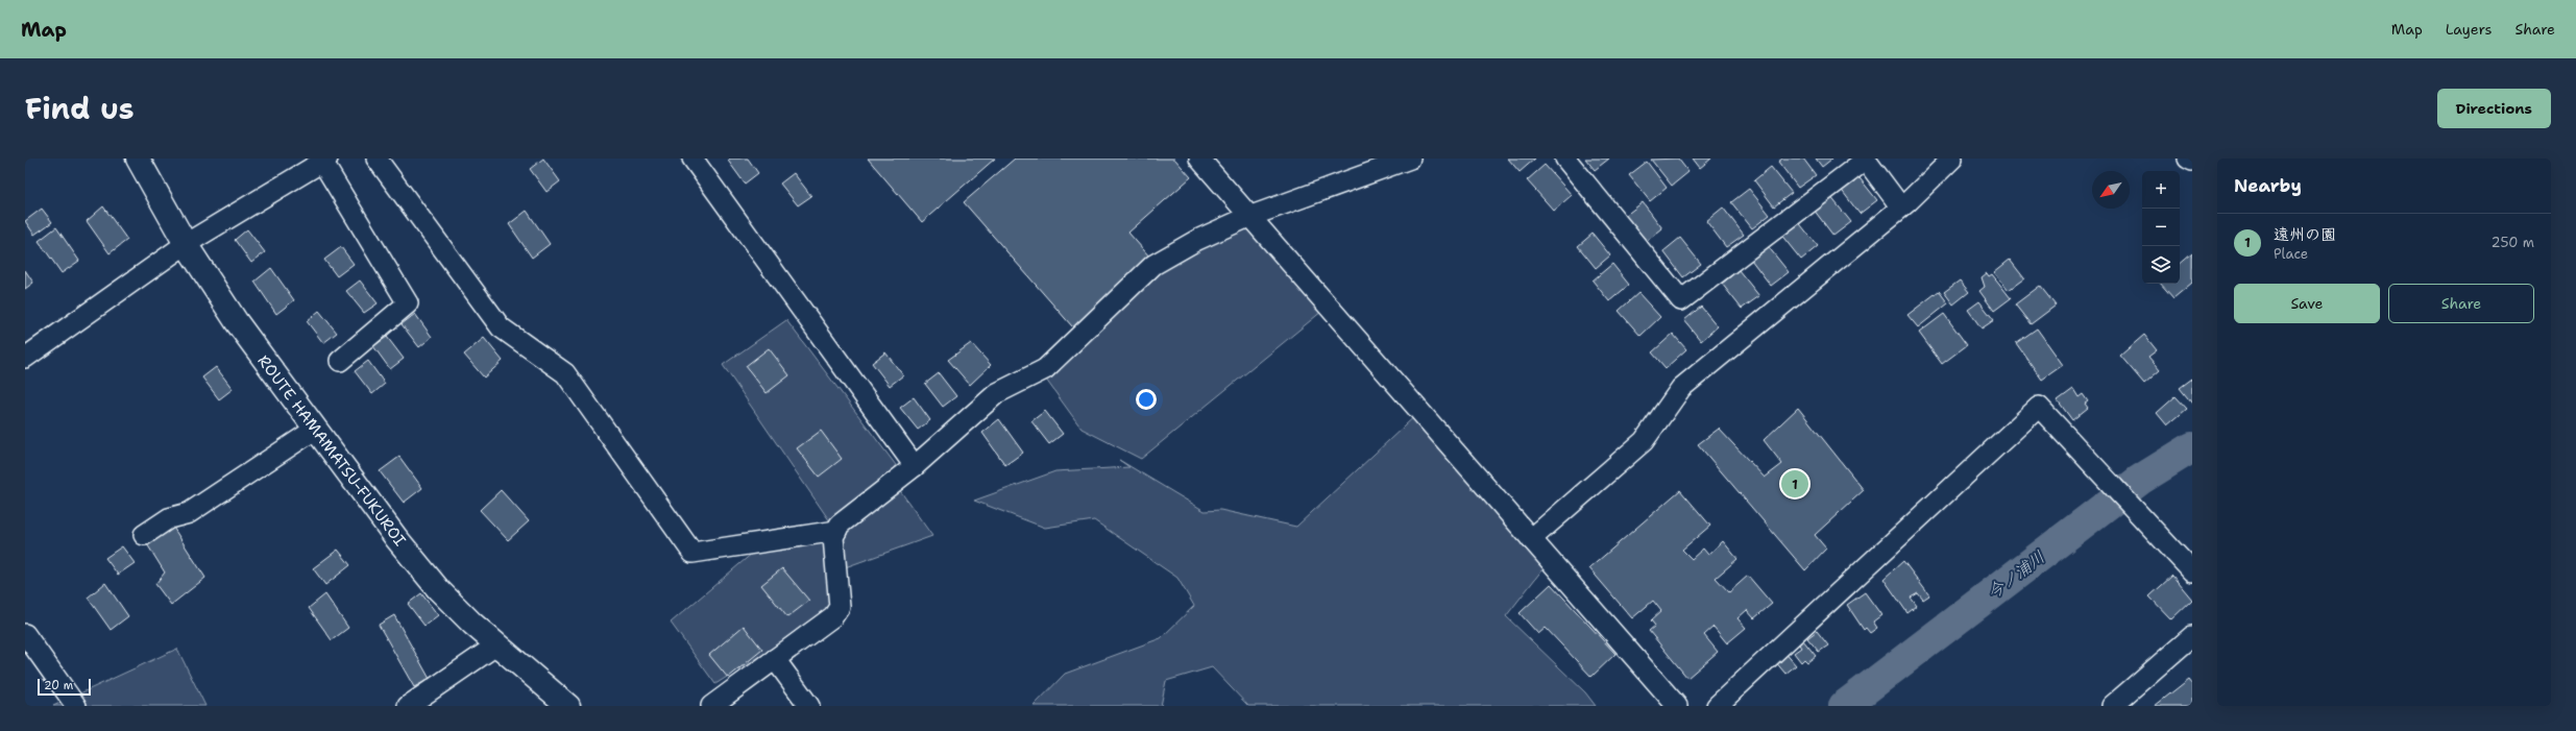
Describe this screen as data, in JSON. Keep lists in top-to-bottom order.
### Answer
{
  "streets": {
    "main road": ["ROUTE HAMAMATSU-FUKUROI"]
  },
  "water": ["今ノ浦川"],
  "scale_bar": "20 m",
  "north": "bottom left",
  "page": {
    "header": "Map",
    "nav": ["Map", "Layers", "Share"],
    "title": "Find us",
    "buttons": [
      "Directions",
      ["Save", "Share"]
    ],
    "heading": "Nearby",
    "map_buttons": ["+", "−"],
    "list": [
      {
        "mark": "1",
        "name": "遠州の園",
        "note": "Place",
        "value": "250 m"
      }
    ],
    "pins": "1",
    "scale": "20 m"
  }
}
